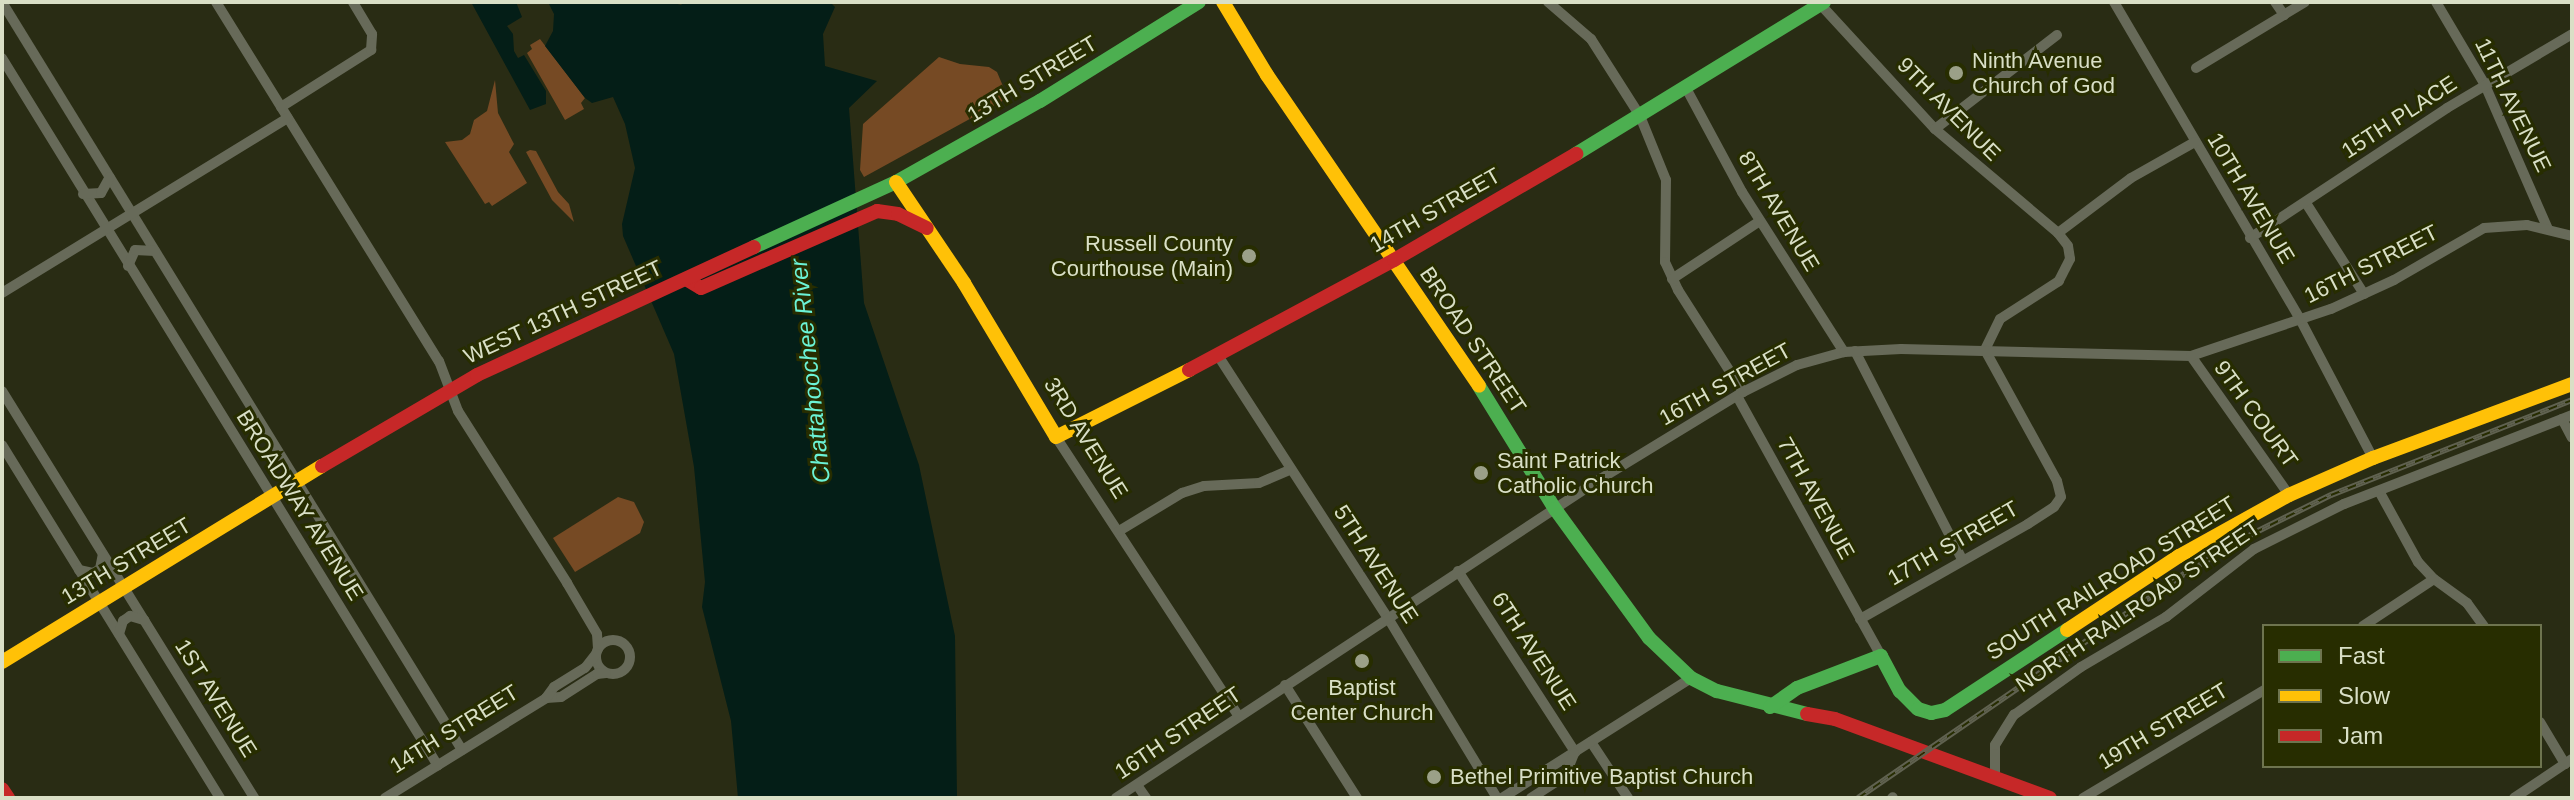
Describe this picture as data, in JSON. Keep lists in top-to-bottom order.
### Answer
{
  "streets": {
    "main road": [
      "13TH STREET",
      "14TH STREET",
      "WEST 13TH STREET",
      "BROAD STREET",
      "3RD AVENUE",
      "SOUTH RAILROAD STREET"
    ],
    "street": [
      "11TH AVENUE",
      "9TH AVENUE",
      "15TH PLACE",
      "10TH AVENUE",
      "8TH AVENUE",
      "16TH STREET",
      "9TH COURT",
      "7TH AVENUE",
      "BROADWAY AVENUE",
      "17TH STREET",
      "5TH AVENUE",
      "NORTH RAILROAD STREET",
      "6TH AVENUE",
      "1ST AVENUE",
      "19TH STREET"
    ]
  },
  "crossings": [
    ["13TH STREET", "WEST 13TH STREET"],
    ["13TH STREET", "3RD AVENUE"],
    ["13TH STREET", "BROADWAY AVENUE"],
    ["13TH STREET", "1ST AVENUE"],
    ["11TH AVENUE", "15TH PLACE"],
    ["11TH AVENUE", "16TH STREET"],
    ["9TH AVENUE", "14TH STREET"],
    ["15TH PLACE", "10TH AVENUE"],
    ["10TH AVENUE", "16TH STREET"],
    ["10TH AVENUE", "SOUTH RAILROAD STREET"],
    ["14TH STREET", "8TH AVENUE"],
    ["14TH STREET", "BROAD STREET"],
    ["14TH STREET", "3RD AVENUE"],
    ["14TH STREET", "7TH AVENUE"],
    ["14TH STREET", "BROADWAY AVENUE"],
    ["14TH STREET", "5TH AVENUE"],
    ["8TH AVENUE", "16TH STREET"],
    ["8TH AVENUE", "17TH STREET"],
    ["16TH STREET", "BROAD STREET"],
    ["16TH STREET", "9TH COURT"],
    ["16TH STREET", "3RD AVENUE"],
    ["16TH STREET", "7TH AVENUE"],
    ["16TH STREET", "17TH STREET"],
    ["16TH STREET", "5TH AVENUE"],
    ["16TH STREET", "6TH AVENUE"],
    ["WEST 13TH STREET", "3RD AVENUE"],
    ["WEST 13TH STREET", "BROADWAY AVENUE"],
    ["BROAD STREET", "NORTH RAILROAD STREET"],
    ["9TH COURT", "SOUTH RAILROAD STREET"],
    ["7TH AVENUE", "17TH STREET"],
    ["7TH AVENUE", "SOUTH RAILROAD STREET"]
  ],
  "water": ["Chattahoochee River"],
  "places": [
    "Ninth Avenue Church of God",
    "Russell County Courthouse (Main)",
    "Saint Patrick Catholic Church",
    "Baptist Center Church",
    "Bethel Primitive Baptist Church"
  ],
  "legend": ["Fast", "Slow", "Jam"]
}
